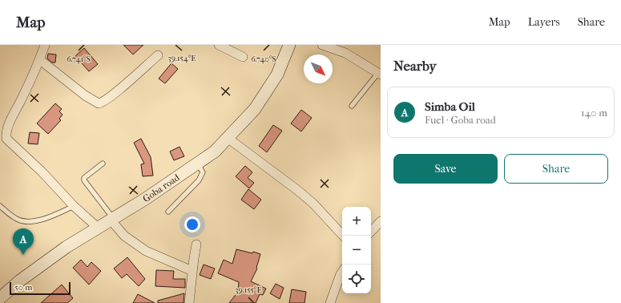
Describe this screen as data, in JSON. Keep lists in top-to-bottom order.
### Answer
{
  "streets": {
    "street": ["Goba road"]
  },
  "scale_bar": "50 m",
  "north": "bottom right",
  "page": {
    "header": "Map",
    "nav": ["Map", "Layers", "Share"],
    "heading": "Nearby",
    "list": [
      {
        "mark": "A",
        "name": "Simba Oil",
        "note": "Fuel · Goba road",
        "value": "140 m"
      }
    ],
    "buttons": ["Save", "Share"],
    "map_buttons": ["+", "−"],
    "pins": "A",
    "scale": "50 m"
  },
  "coordinates": [
    "39.154°E",
    "6.741°S",
    "6.740°S",
    "39.155°E"
  ]
}
